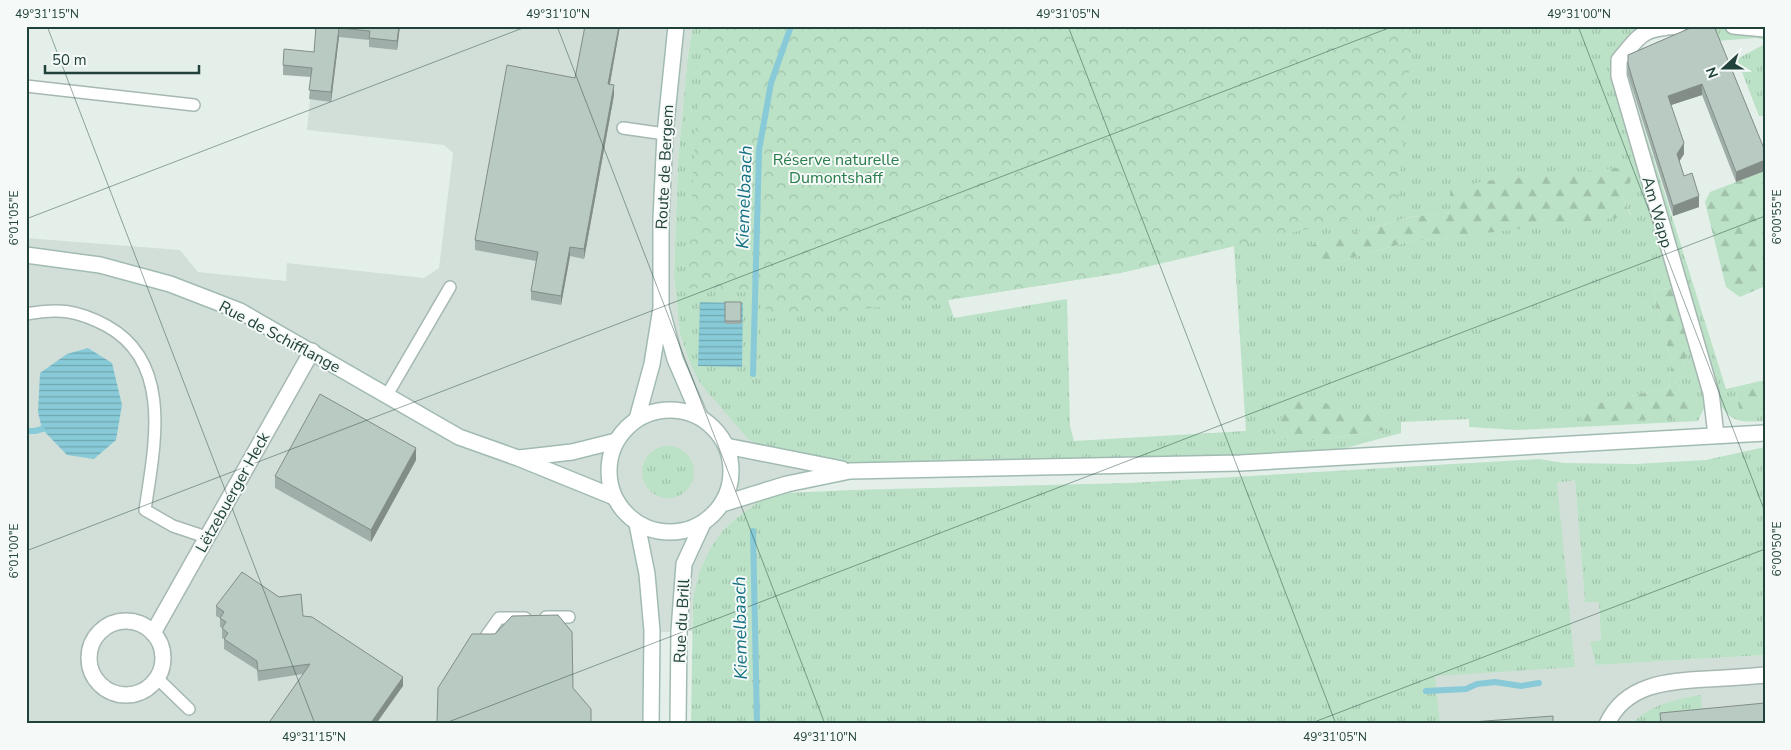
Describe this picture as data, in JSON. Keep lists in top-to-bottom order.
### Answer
{
  "streets": {
    "main road": [
      "Route de Bergem",
      "Am Wapp",
      "Rue de Schifflange",
      "Lëtzebuerger Heck",
      "Rue du Brill"
    ]
  },
  "crossings": [
    ["Route de Bergem", "Rue de Schifflange"],
    ["Route de Bergem", "Rue du Brill"],
    ["Rue de Schifflange", "Lëtzebuerger Heck"],
    ["Rue de Schifflange", "Rue du Brill"]
  ],
  "water": ["Kiemelbaach"],
  "parks": ["Réserve naturelle Dumontshaff"],
  "scale_bar": "50 m",
  "north": "left",
  "coordinates": [
    "49°31'15\"N",
    "49°31'10\"N",
    "49°31'05\"N",
    "49°31'00\"N",
    "6°00'55\"E",
    "6°01'05\"E",
    "6°00'50\"E",
    "6°01'00\"E"
  ]
}
